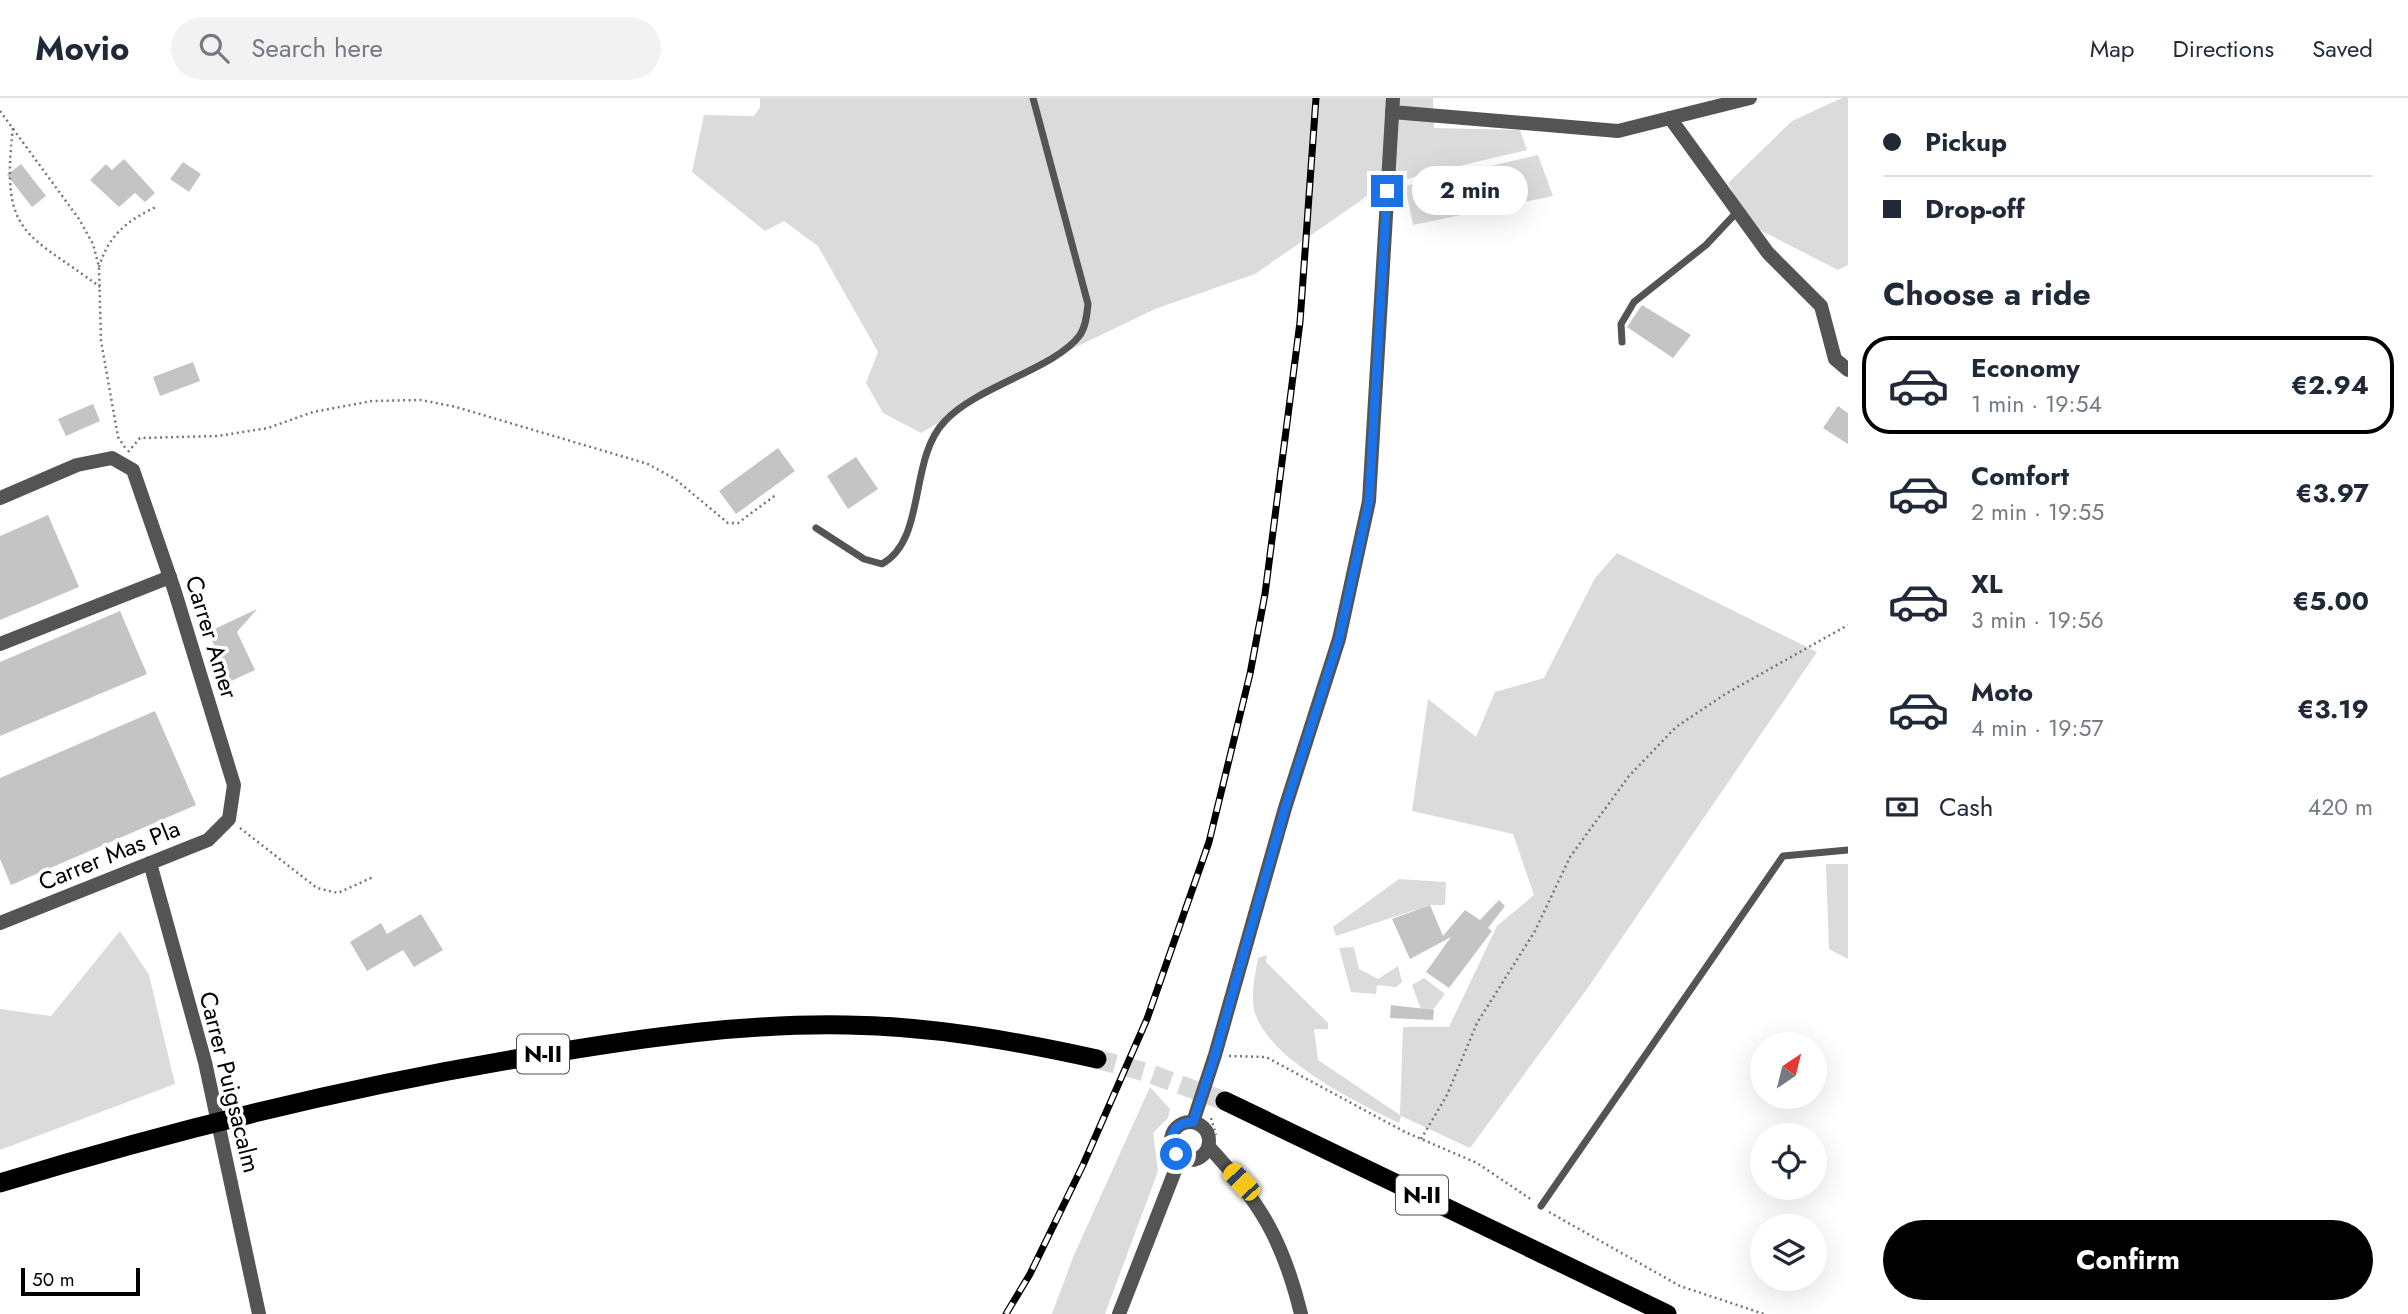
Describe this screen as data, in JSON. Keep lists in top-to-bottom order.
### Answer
{
  "streets": {
    "highway": ["N-II"],
    "street": ["Carrer Amer", "Carrer Mas Pla", "Carrer Puigsacalm"]
  },
  "crossings": [
    ["Carrer Amer", "Carrer Mas Pla"],
    ["Carrer Mas Pla", "Carrer Puigsacalm"]
  ],
  "scale_bar": "50 m",
  "north": "top right",
  "page": {
    "header": "Movio",
    "search": "Search here",
    "nav": ["Map", "Directions", "Saved"],
    "banner": ["Pickup", "Drop-off"],
    "bubble": "2 min",
    "heading": "Choose a ride",
    "list": [
      {
        "name": "Economy",
        "note": "1 min · 19:54",
        "value": "€2.94"
      },
      {
        "name": "Comfort",
        "note": "2 min · 19:55",
        "value": "€3.97"
      },
      {
        "name": "XL",
        "note": "3 min · 19:56",
        "value": "€5.00"
      },
      {
        "name": "Moto",
        "note": "4 min · 19:57",
        "value": "€3.19"
      }
    ],
    "pay": ["Cash", "420 m"],
    "buttons": "Confirm",
    "scale": "50 m"
  }
}
